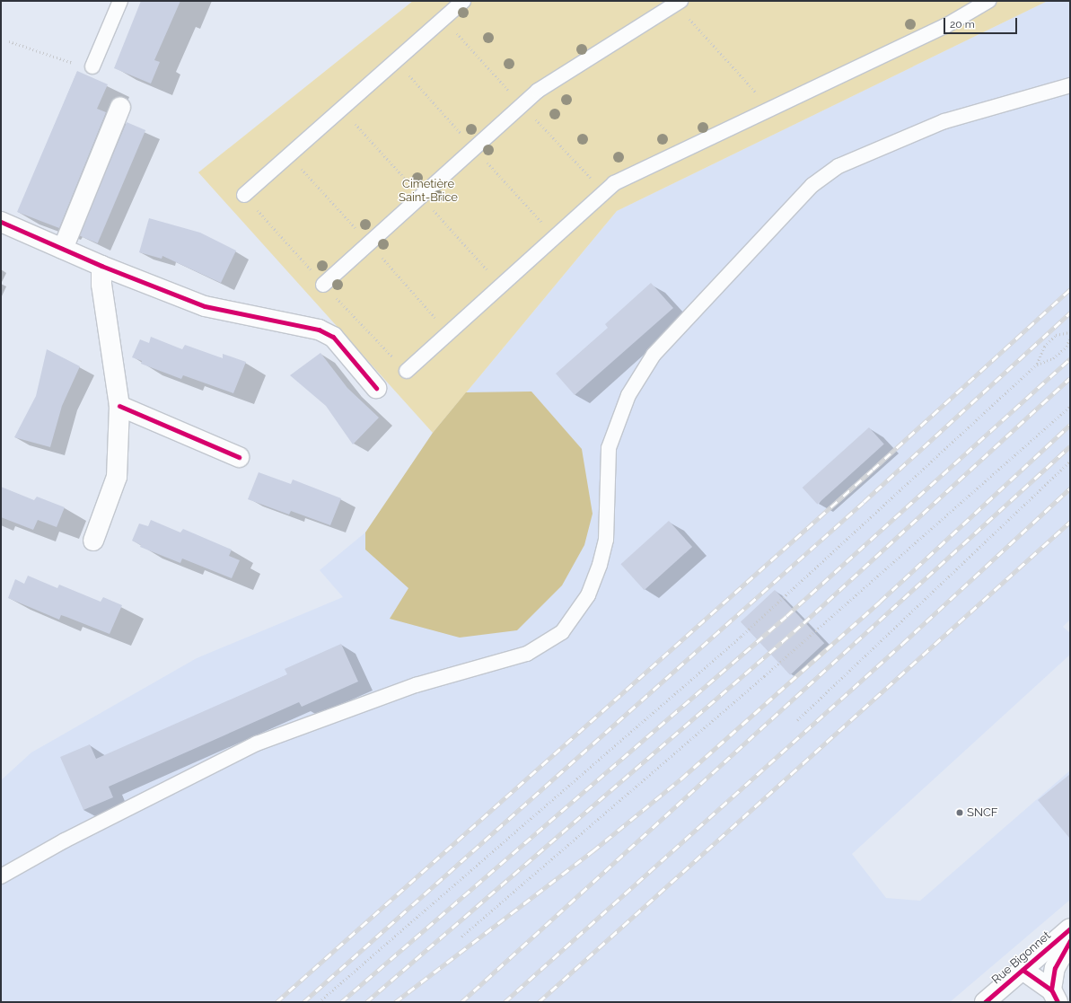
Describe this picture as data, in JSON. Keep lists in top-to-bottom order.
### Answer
{
  "streets": {
    "street": ["Rue Bigonnet"]
  },
  "parks": ["Cimetière Saint-Brice"],
  "places": ["SNCF"],
  "scale_bar": "20 m"
}
